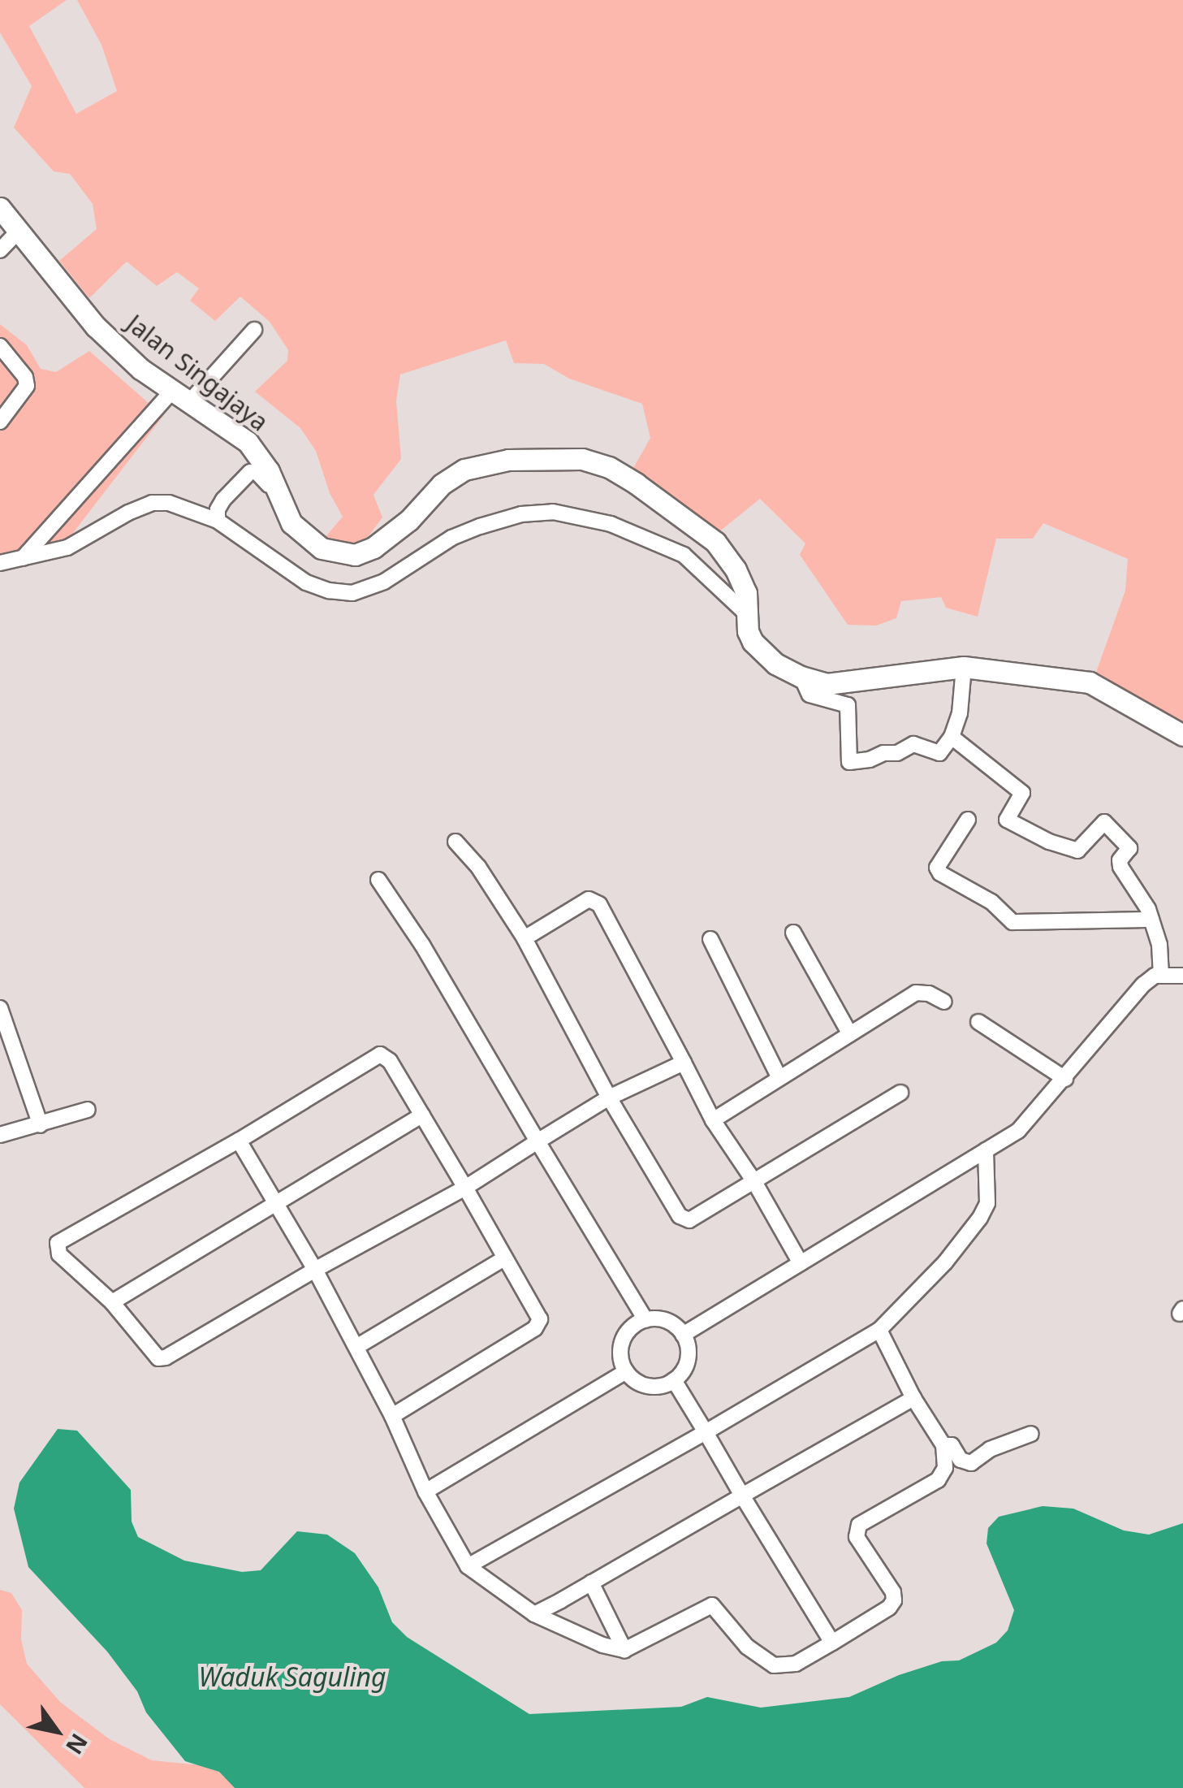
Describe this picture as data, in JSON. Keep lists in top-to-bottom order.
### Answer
{
  "streets": {
    "street": ["Jalan Singajaya"]
  },
  "water": ["Waduk Saguling"],
  "north": "bottom right"
}
